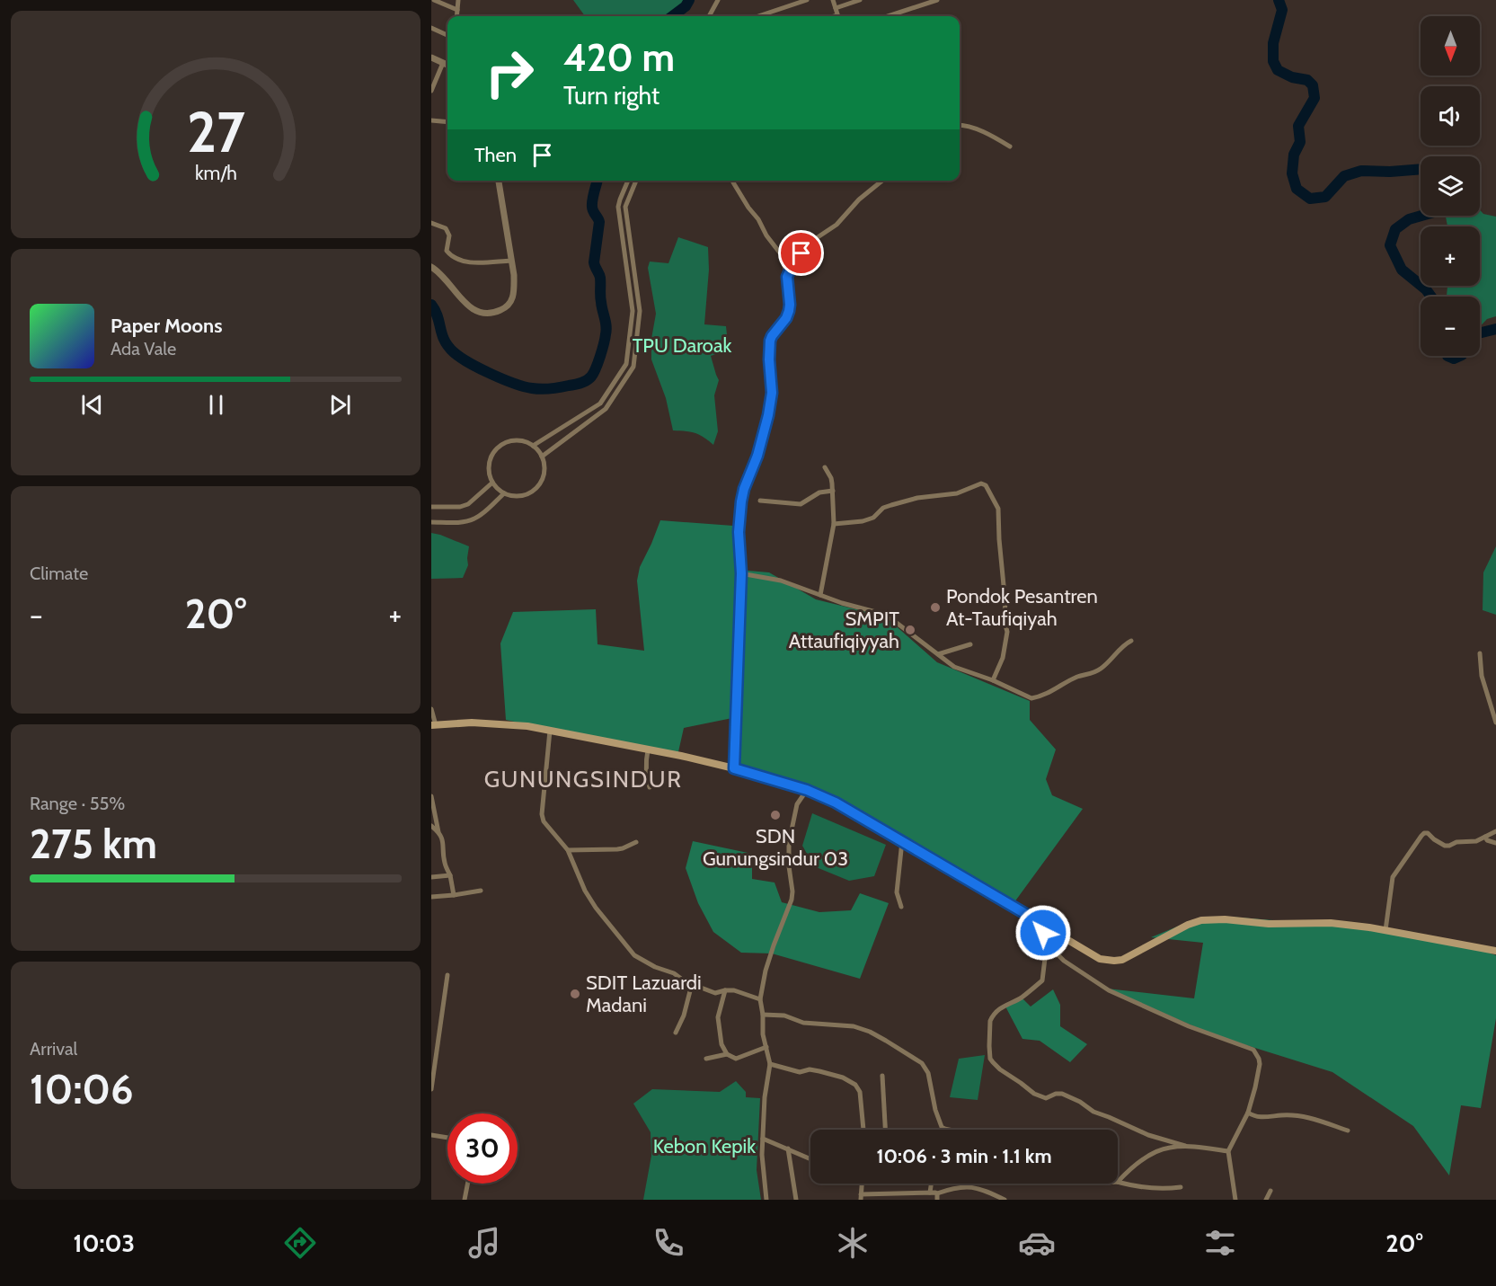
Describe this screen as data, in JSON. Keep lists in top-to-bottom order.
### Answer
{
  "districts": ["GUNUNGSINDUR"],
  "parks": ["TPU Daroak", "Kebon Kepik"],
  "places": [
    "Pondok Pesantren At-Taufiqiyah",
    "SMPIT Attaufiqiyyah",
    "SDN Gunungsindur 03",
    "SDIT Lazuardi Madani"
  ],
  "north": "bottom",
  "page": {
    "map_buttons": ["+", "−"],
    "turn": ["420 m", "Turn right"],
    "then": "Then",
    "song": ["Paper Moons", "Ada Vale"],
    "tile": [
      "Climate",
      ["Range · 55%", "275 km"],
      ["Arrival", "10:06"]
    ],
    "heat": ["−", "20°", "+"],
    "limit": "30",
    "trip": "10:06 · 3 min · 1.1 km",
    "tabs": ["10:03", "20°"],
    "gauge": ["27", "km/h"]
  }
}
